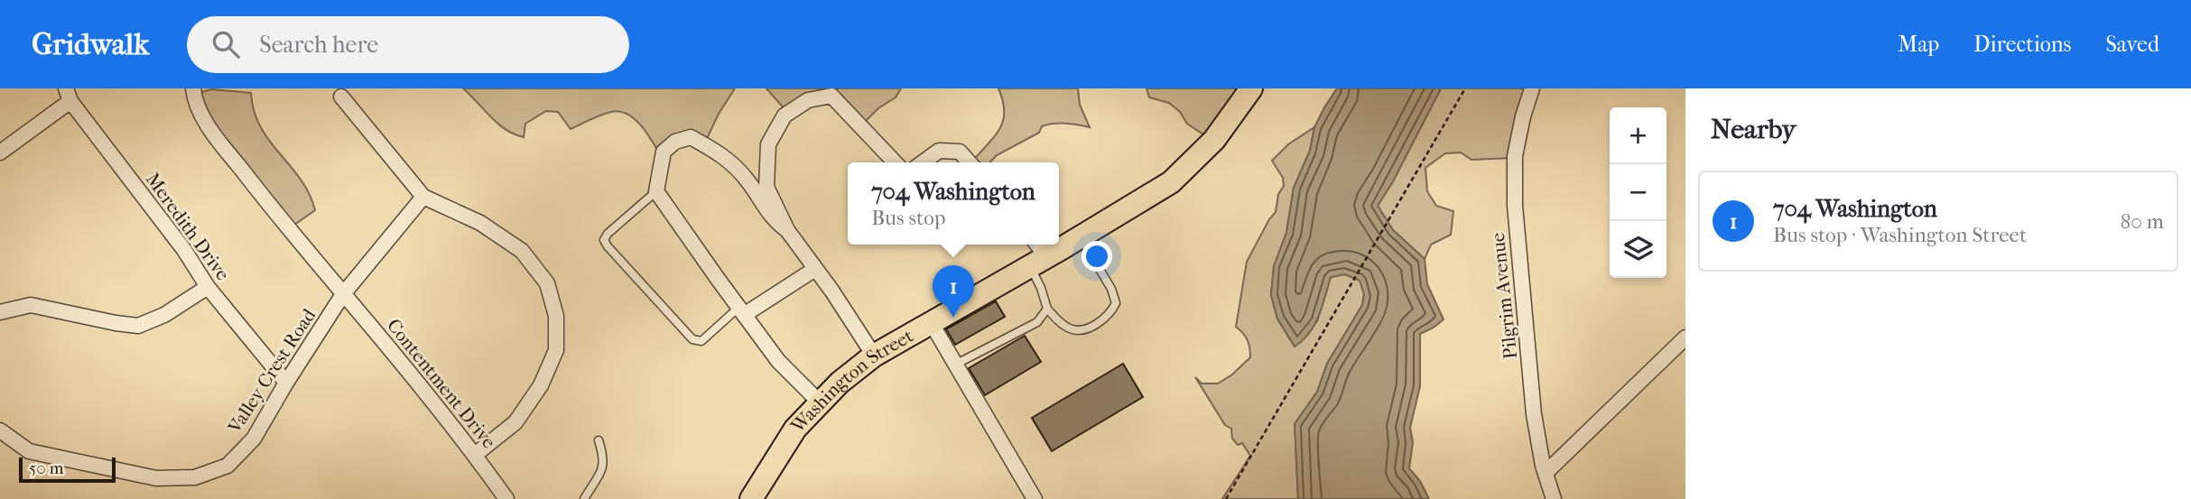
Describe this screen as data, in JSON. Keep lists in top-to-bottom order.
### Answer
{
  "streets": {
    "main road": ["Washington Street"],
    "street": [
      "Meredith Drive",
      "Pilgrim Avenue",
      "Valley Crest Road",
      "Contentment Drive"
    ]
  },
  "crossings": [
    ["Meredith Drive", "Valley Crest Road"],
    ["Valley Crest Road", "Contentment Drive"]
  ],
  "scale_bar": "50 m",
  "page": {
    "header": "Gridwalk",
    "search": "Search here",
    "nav": ["Map", "Directions", "Saved"],
    "heading": "Nearby",
    "map_buttons": ["+", "−"],
    "popup": ["704 Washington", "Bus stop"],
    "list": [
      {
        "mark": "1",
        "name": "704 Washington",
        "note": "Bus stop · Washington Street",
        "value": "80 m"
      }
    ],
    "pins": "1",
    "scale": "50 m"
  }
}
